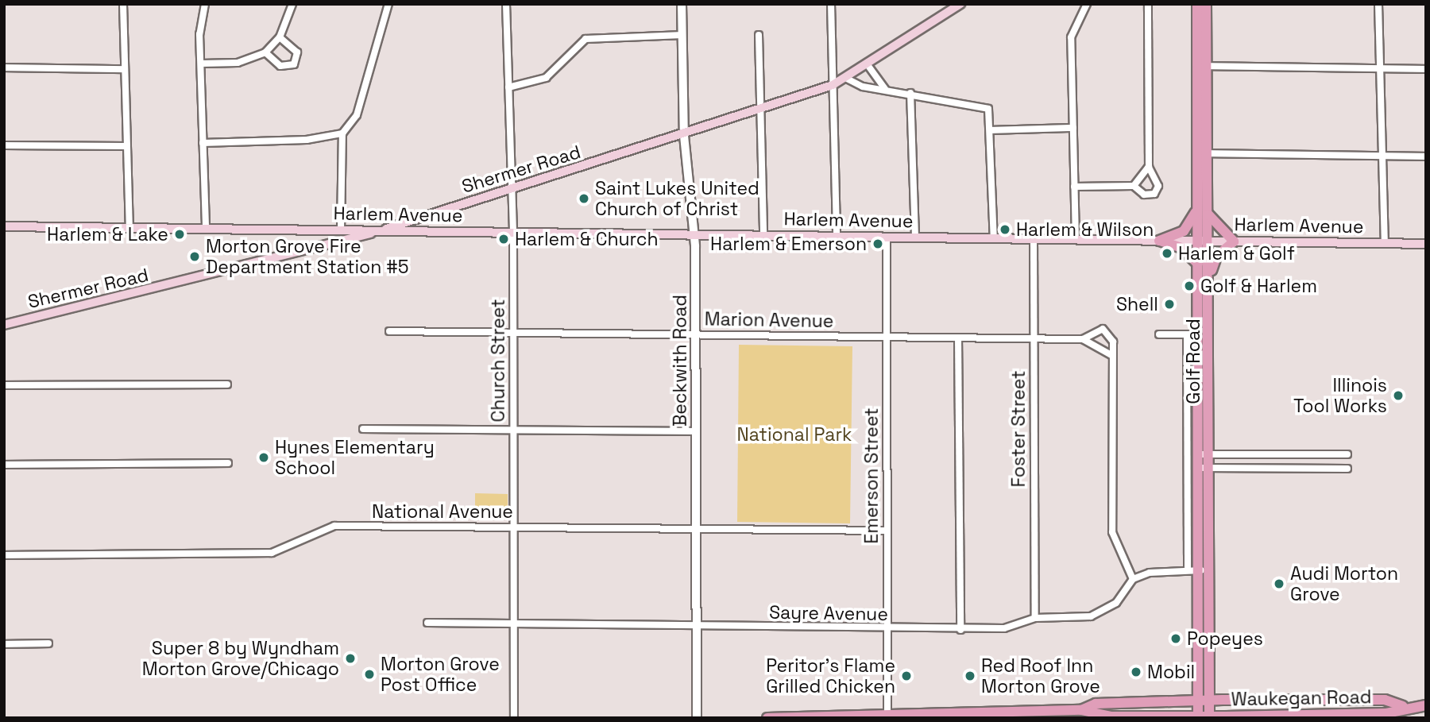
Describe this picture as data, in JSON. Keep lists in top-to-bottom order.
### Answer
{
  "streets": {
    "main road": [
      "Shermer Road",
      "Harlem Avenue",
      "Golf Road",
      "Waukegan Road"
    ],
    "street": [
      "Marion Avenue",
      "Church Street",
      "Beckwith Road",
      "Foster Street",
      "Emerson Street",
      "National Avenue",
      "Sayre Avenue"
    ]
  },
  "crossings": [
    ["Shermer Road", "Harlem Avenue"],
    ["Shermer Road", "Church Street"],
    ["Shermer Road", "Beckwith Road"],
    ["Harlem Avenue", "Church Street"],
    ["Harlem Avenue", "Beckwith Road"],
    ["Harlem Avenue", "Golf Road"],
    ["Harlem Avenue", "Foster Street"],
    ["Harlem Avenue", "Emerson Street"],
    ["Marion Avenue", "Church Street"],
    ["Marion Avenue", "Beckwith Road"],
    ["Marion Avenue", "Foster Street"],
    ["Marion Avenue", "Emerson Street"],
    ["Church Street", "National Avenue"],
    ["Church Street", "Sayre Avenue"],
    ["Beckwith Road", "National Avenue"],
    ["Beckwith Road", "Sayre Avenue"],
    ["Golf Road", "Waukegan Road"],
    ["Foster Street", "Sayre Avenue"],
    ["Emerson Street", "National Avenue"],
    ["Emerson Street", "Sayre Avenue"]
  ],
  "parks": ["National Park"],
  "places": [
    "Saint Lukes United Church of Christ",
    "Harlem & Wilson",
    "Harlem & Lake",
    "Harlem & Church",
    "Harlem & Emerson",
    "Harlem & Golf",
    "Morton Grove Fire Department Station #5",
    "Golf & Harlem",
    "Shell",
    "Illinois Tool Works",
    "Hynes Elementary School",
    "Audi Morton Grove",
    "Popeyes",
    "Super 8 by Wyndham Morton Grove/Chicago",
    "Mobil",
    "Morton Grove Post Office",
    "Peritor's Flame Grilled Chicken",
    "Red Roof Inn Morton Grove"
  ]
}
